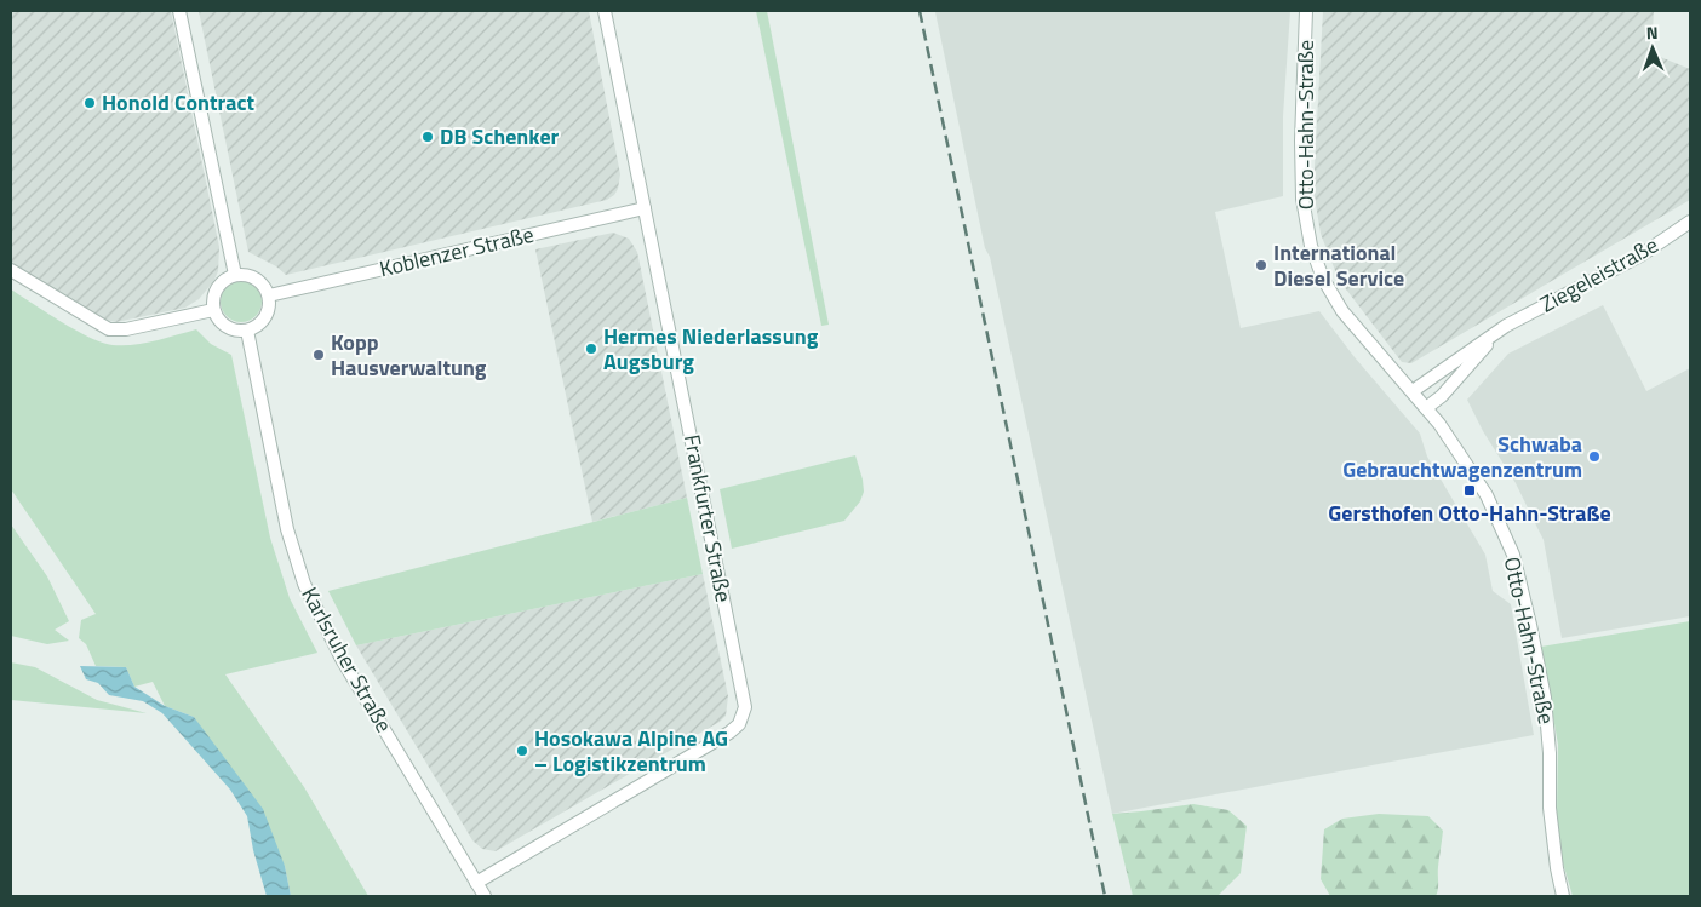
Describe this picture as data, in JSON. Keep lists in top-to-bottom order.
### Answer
{
  "streets": {
    "street": [
      "Otto-Hahn-Straße",
      "Koblenzer Straße",
      "Ziegeleistraße",
      "Frankfurter Straße",
      "Karlsruher Straße"
    ]
  },
  "crossings": [
    ["Otto-Hahn-Straße", "Ziegeleistraße"],
    ["Koblenzer Straße", "Frankfurter Straße"],
    ["Koblenzer Straße", "Karlsruher Straße"],
    ["Frankfurter Straße", "Karlsruher Straße"]
  ],
  "places": {
    "other": [
      "Honold Contract",
      "DB Schenker",
      "International Diesel Service",
      "Hermes Niederlassung Augsburg",
      "Kopp Hausverwaltung",
      "Schwaba Gebrauchtwagenzentrum",
      "Hosokawa Alpine AG – Logistikzentrum"
    ],
    "transit": ["Gersthofen Otto-Hahn-Straße"]
  },
  "north": "top"
}
